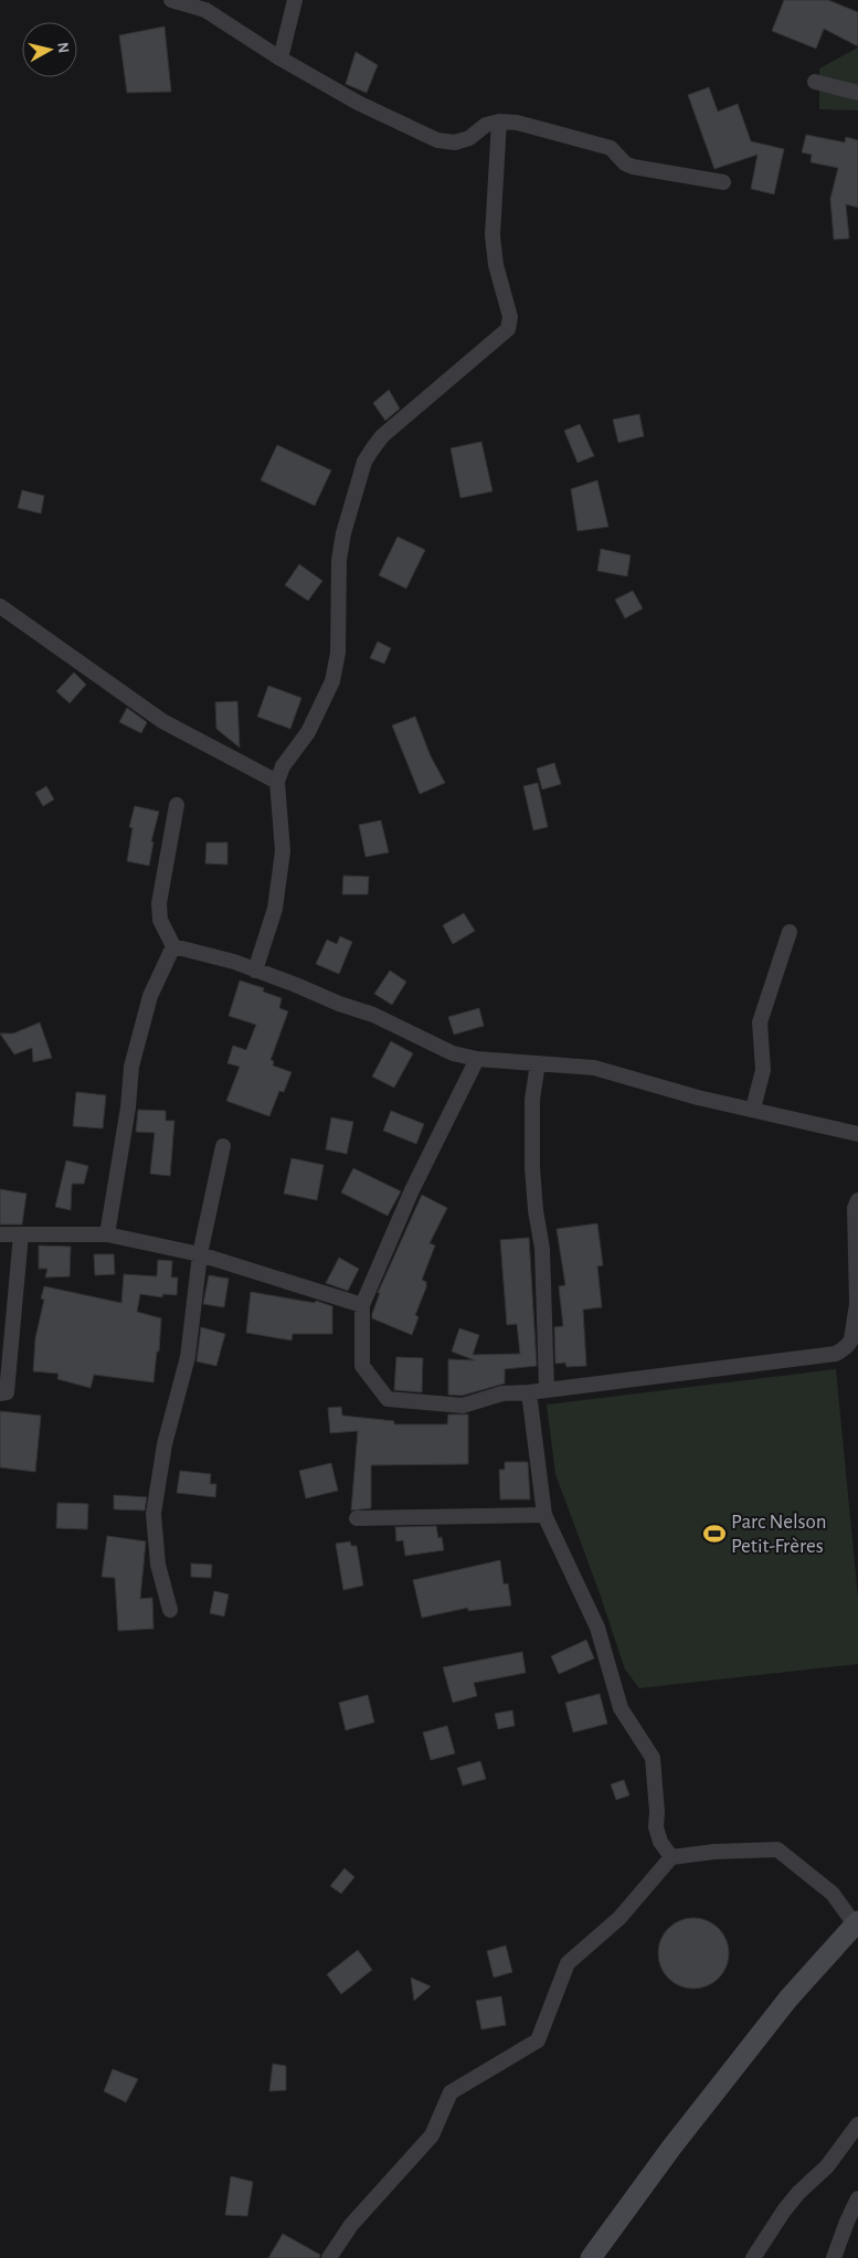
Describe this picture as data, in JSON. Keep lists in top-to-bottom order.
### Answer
{
  "places": {
    "sports": ["Parc Nelson Petit-Frères"]
  },
  "north": "right"
}
